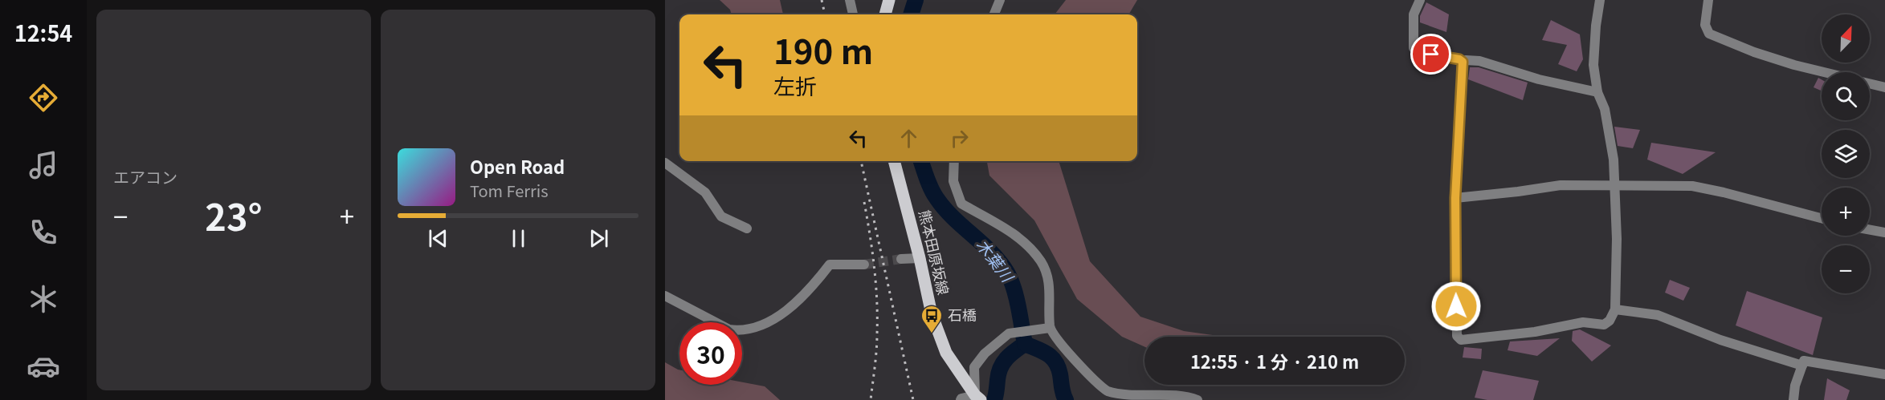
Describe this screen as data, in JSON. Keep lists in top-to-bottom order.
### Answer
{
  "streets": {
    "main road": ["熊本田原坂線"]
  },
  "water": ["木葉川"],
  "places": {
    "bus stop": ["石橋"]
  },
  "north": "top right",
  "page": {
    "tabs": "12:54",
    "tile": "エアコン",
    "map_buttons": ["+", "−"],
    "turn": ["190 m", "左折"],
    "song": ["Open Road", "Tom Ferris"],
    "heat": ["−", "23°", "+"],
    "limit": "30",
    "trip": "12:55 · 1 分 · 210 m"
  }
}
